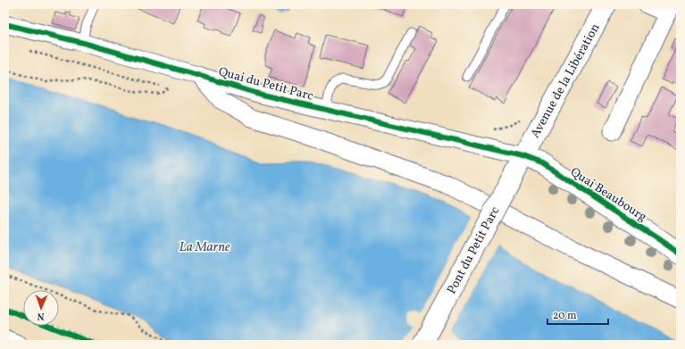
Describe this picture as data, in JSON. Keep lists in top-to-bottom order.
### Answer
{
  "streets": {
    "main road": ["Avenue de la Libération", "Quai Beaubourg", "Pont du Petit Parc"],
    "street": ["Quai du Petit Parc"]
  },
  "crossings": [
    ["Avenue de la Libération", "Quai du Petit Parc"],
    ["Avenue de la Libération", "Quai Beaubourg"],
    ["Avenue de la Libération", "Pont du Petit Parc"],
    ["Quai du Petit Parc", "Quai Beaubourg"],
    ["Quai du Petit Parc", "Pont du Petit Parc"],
    ["Quai Beaubourg", "Pont du Petit Parc"]
  ],
  "water": ["La Marne"],
  "scale_bar": "20 m",
  "north": "bottom"
}
